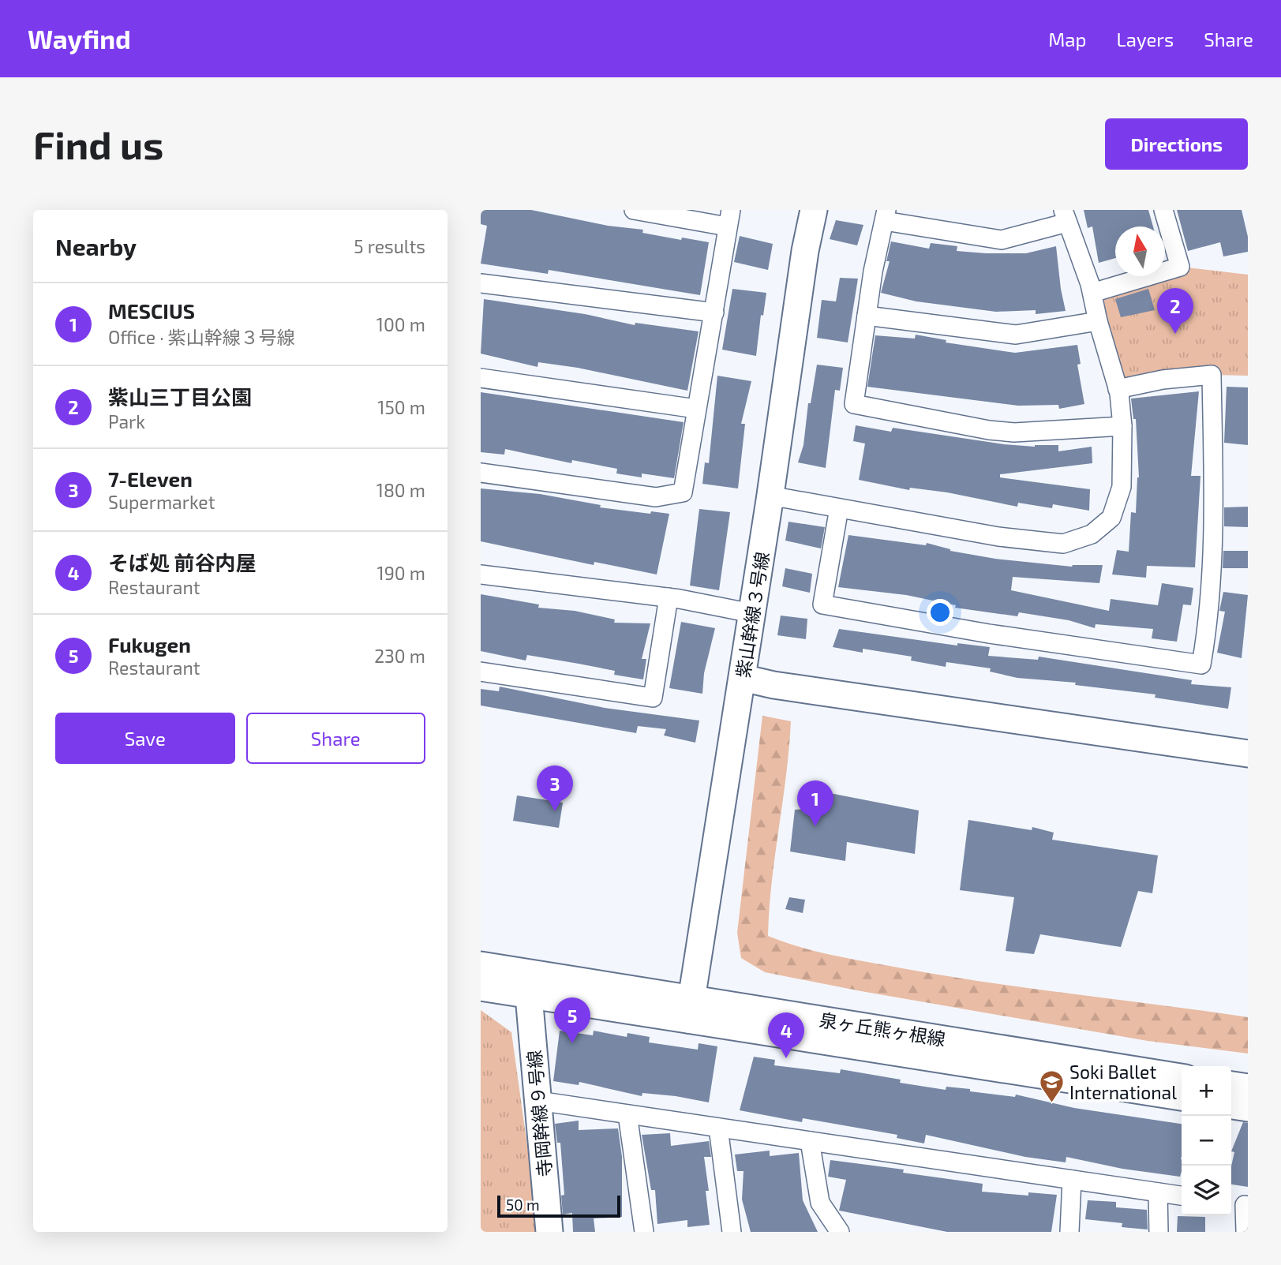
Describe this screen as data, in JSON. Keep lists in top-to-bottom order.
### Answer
{
  "streets": {
    "street": ["紫山幹線３号線", "泉ヶ丘熊ヶ根線", "寺岡幹線９号線"]
  },
  "crossings": [
    ["紫山幹線３号線", "泉ヶ丘熊ヶ根線"],
    ["泉ヶ丘熊ヶ根線", "寺岡幹線９号線"]
  ],
  "places": {
    "school or university": ["Soki Ballet International"]
  },
  "scale_bar": "50 m",
  "north": "top",
  "page": {
    "header": "Wayfind",
    "nav": ["Map", "Layers", "Share"],
    "buttons": [
      "Directions",
      ["Save", "Share"]
    ],
    "title": "Find us",
    "heading": ["Nearby", "5 results"],
    "list": [
      {
        "mark": "1",
        "name": "MESCIUS",
        "note": "Office · 紫山幹線３号線",
        "value": "100 m"
      },
      {
        "mark": "2",
        "name": "紫山三丁目公園",
        "note": "Park",
        "value": "150 m"
      },
      {
        "mark": "3",
        "name": "7-Eleven",
        "note": "Supermarket",
        "value": "180 m"
      },
      {
        "mark": "4",
        "name": "そば処 前谷内屋",
        "note": "Restaurant",
        "value": "190 m"
      },
      {
        "mark": "5",
        "name": "Fukugen",
        "note": "Restaurant",
        "value": "230 m"
      }
    ],
    "pins": [
      "2",
      "3",
      "1",
      "5",
      "4"
    ],
    "map_buttons": ["+", "−"],
    "scale": "50 m"
  }
}
